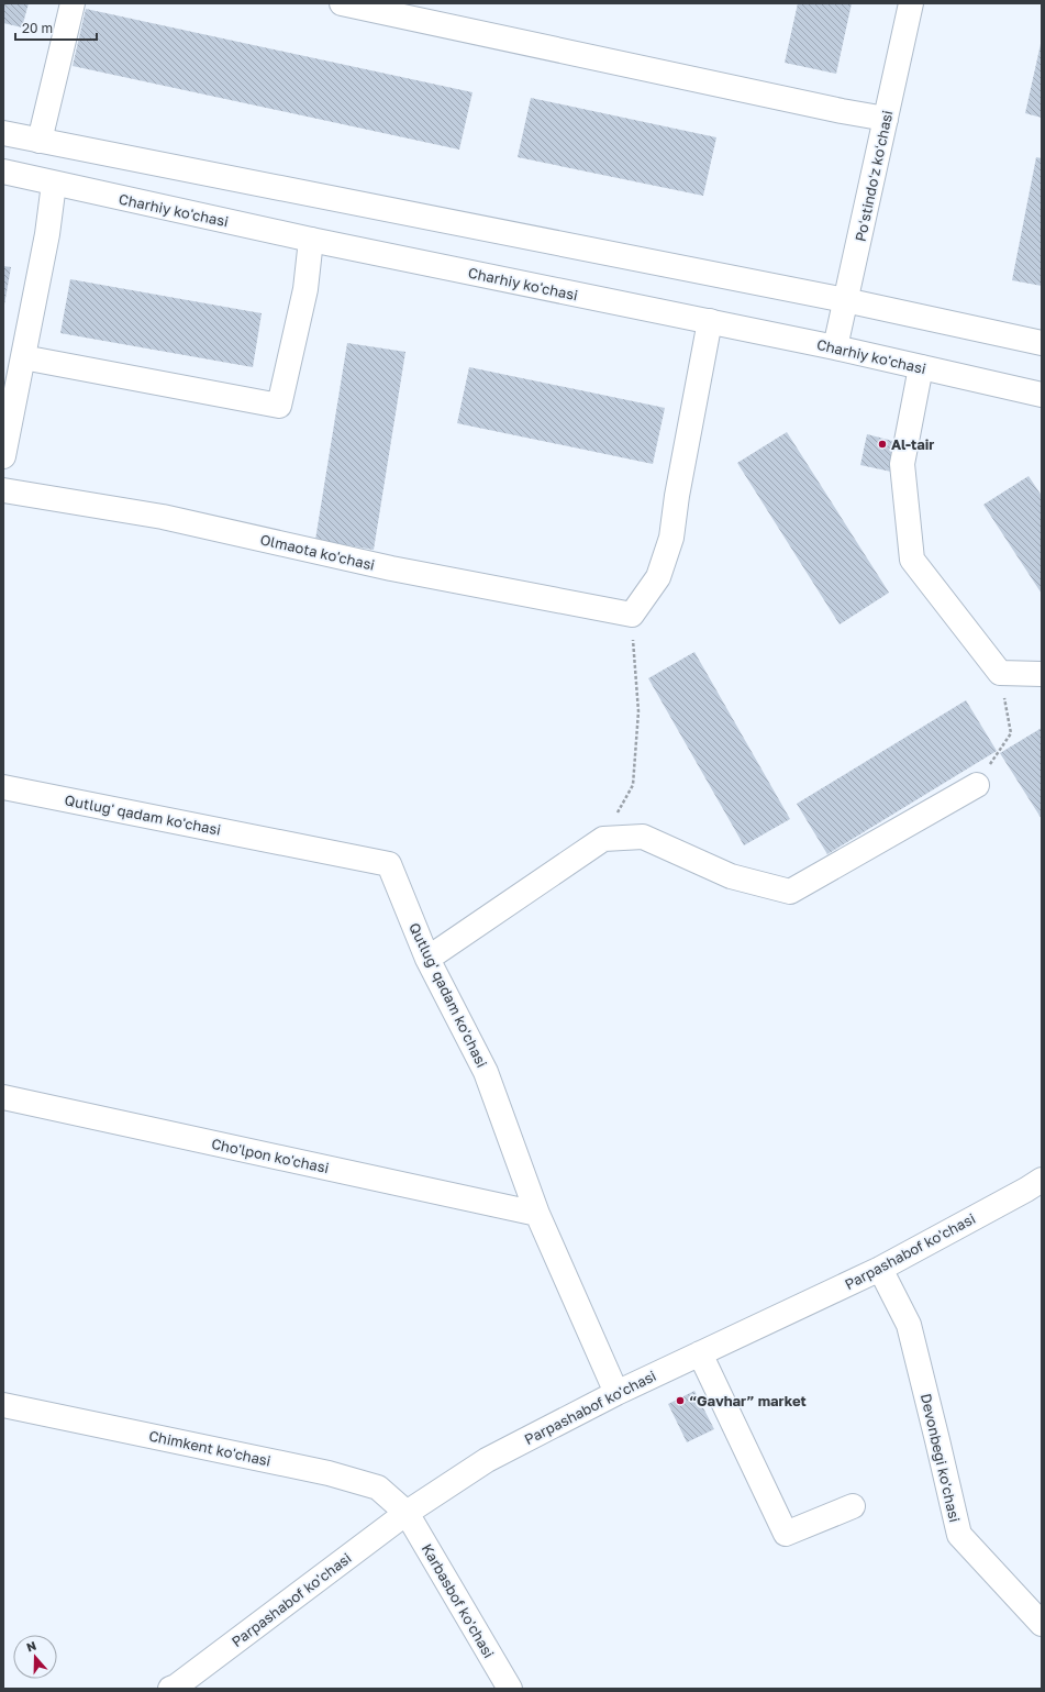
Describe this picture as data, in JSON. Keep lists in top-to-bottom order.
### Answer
{
  "streets": {
    "street": [
      "Poʻstindoʻz koʻchasi",
      "Charhiy ko'chasi",
      "Olmaota ko'chasi",
      "Qutlug' qadam ko'chasi",
      "Cho'lpon ko'chasi",
      "Parpashabof ko'chasi",
      "Chimkent ko'chasi",
      "Devonbegi ko'chasi",
      "Karbasbof ko'chasi"
    ]
  },
  "crossings": [
    ["Poʻstindoʻz koʻchasi", "Charhiy ko'chasi"],
    ["Qutlug' qadam ko'chasi", "Cho'lpon ko'chasi"],
    ["Qutlug' qadam ko'chasi", "Parpashabof ko'chasi"],
    ["Parpashabof ko'chasi", "Chimkent ko'chasi"],
    ["Parpashabof ko'chasi", "Devonbegi ko'chasi"],
    ["Parpashabof ko'chasi", "Karbasbof ko'chasi"],
    ["Chimkent ko'chasi", "Karbasbof ko'chasi"]
  ],
  "places": ["Al-tair", "“Gavhar” market"],
  "scale_bar": "20 m",
  "north": "top"
}
